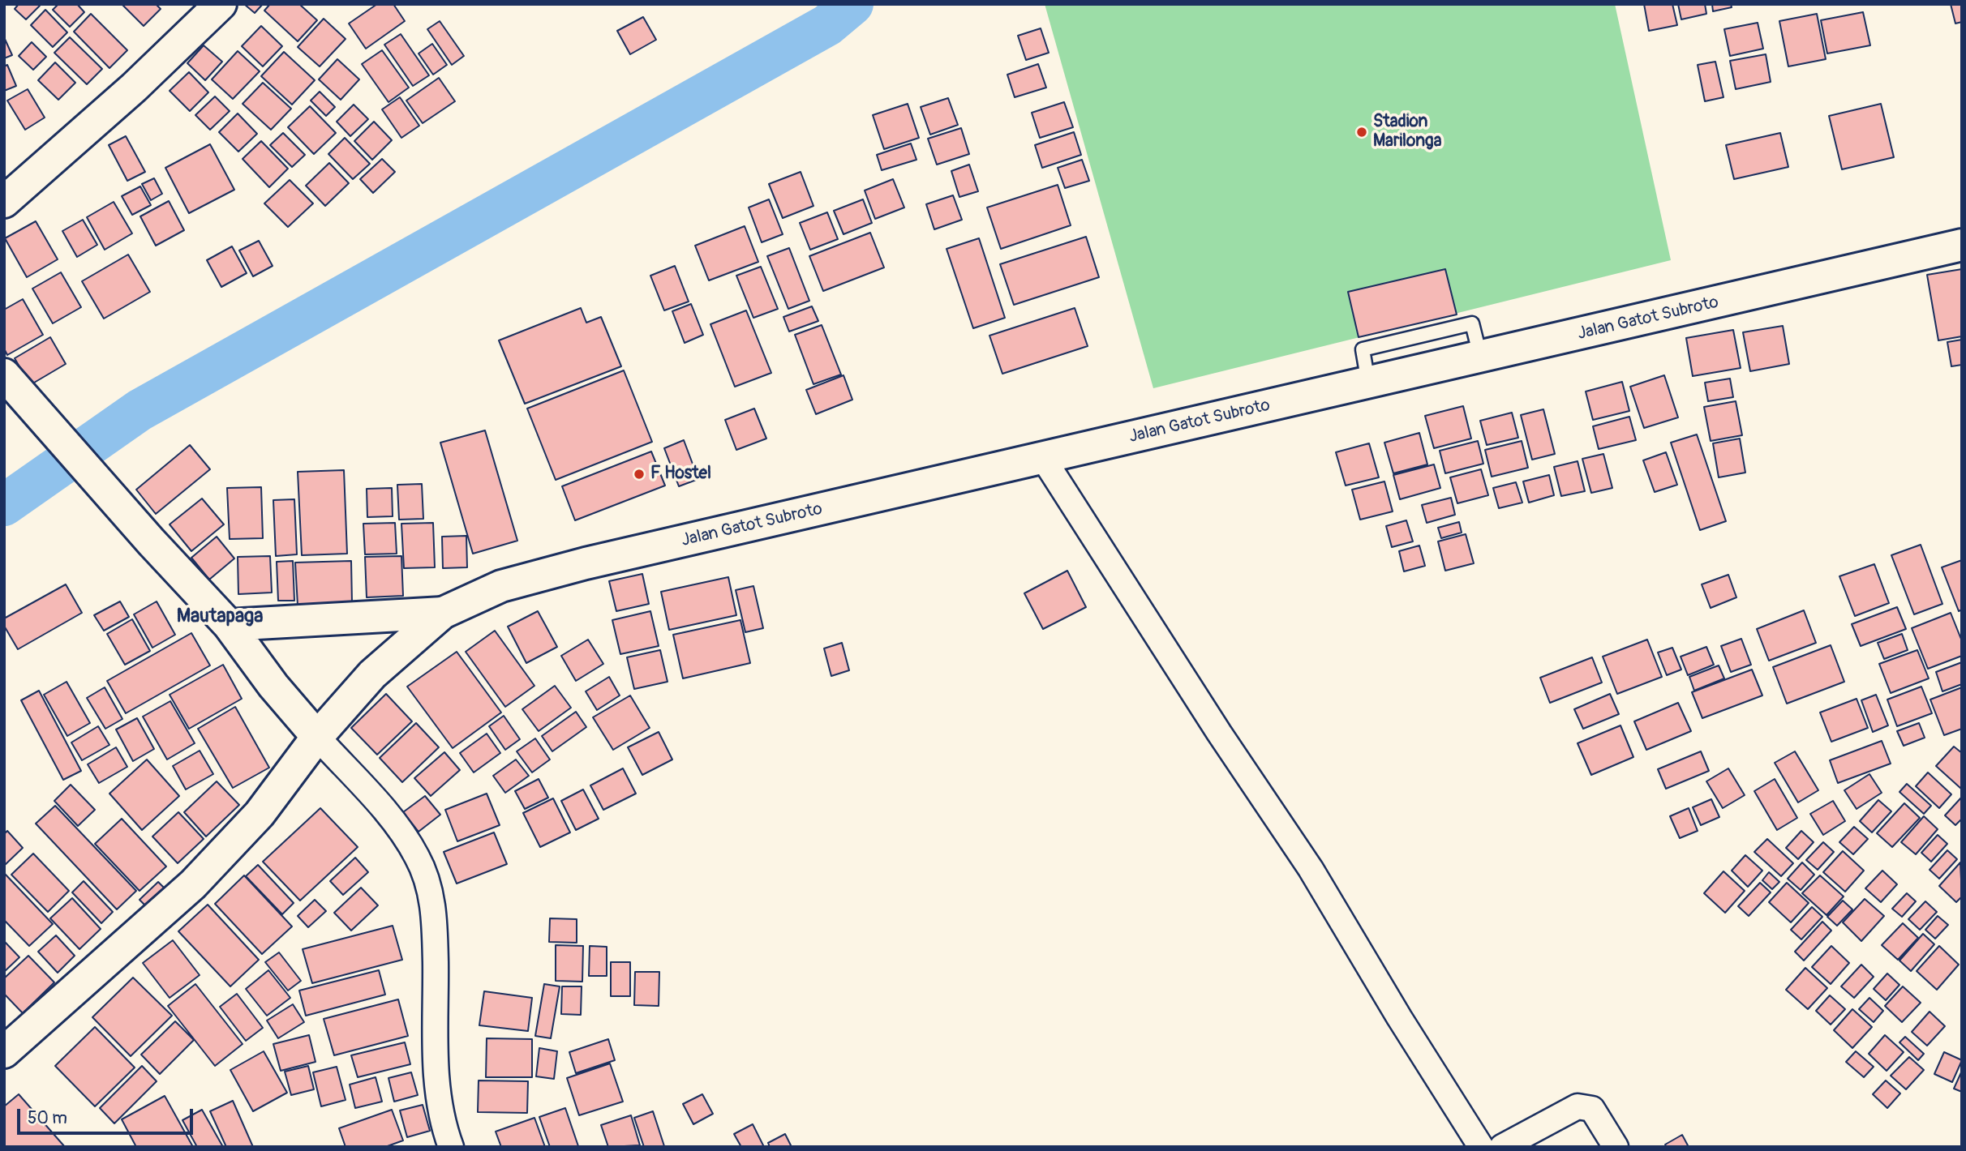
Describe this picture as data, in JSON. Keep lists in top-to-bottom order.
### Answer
{
  "streets": {
    "main road": ["Jalan Gatot Subroto"]
  },
  "districts": ["Mautapaga"],
  "places": ["Stadion Marilonga", "F Hostel"],
  "scale_bar": "50 m"
}
